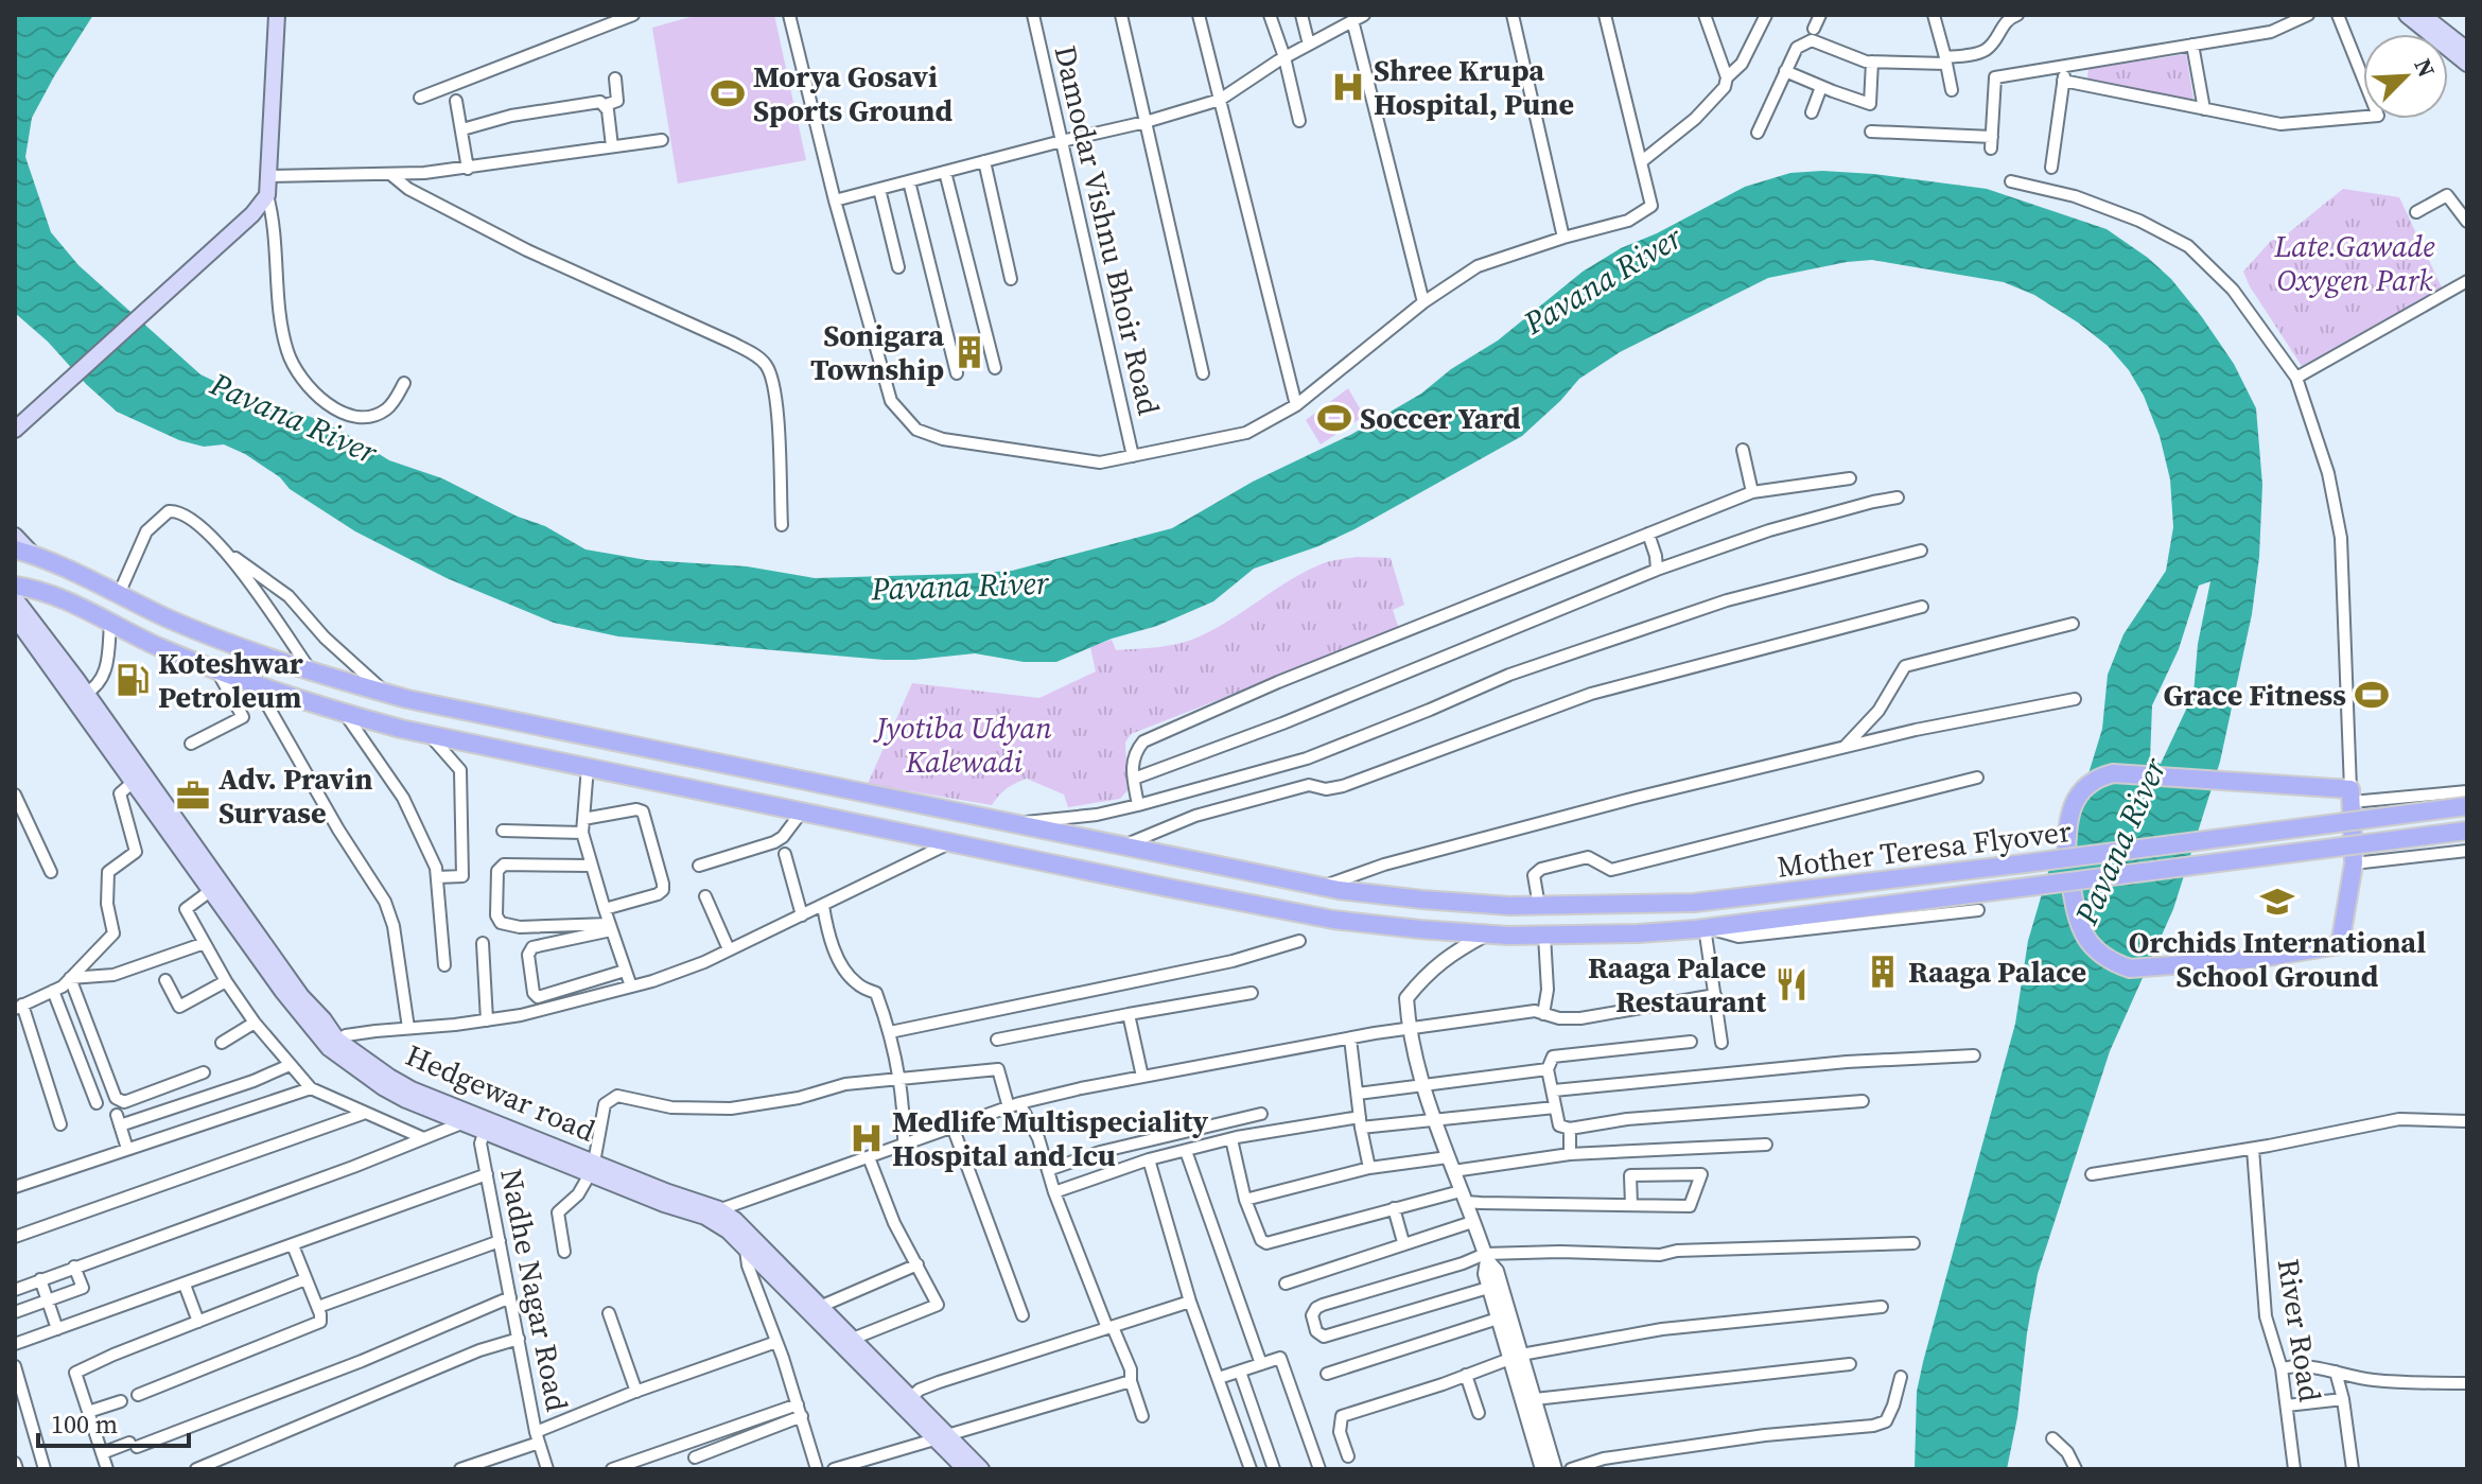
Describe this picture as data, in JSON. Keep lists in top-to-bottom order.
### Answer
{
  "streets": {
    "main road": ["Mother Teresa Flyover", "Hedgewar road"],
    "street": ["Damodar Vishnu Bhoir Road", "Nadhe Nagar Road", "River Road"]
  },
  "crossings": [
    ["Hedgewar road", "Nadhe Nagar Road"]
  ],
  "water": ["Pavana River"],
  "parks": ["Late.Gawade Oxygen Park", "Jyotiba Udyan Kalewadi"],
  "places": {
    "hospital": ["Shree Krupa Hospital, Pune", "Medlife Multispeciality Hospital and Icu"],
    "sports": ["Morya Gosavi Sports Ground", "Soccer Yard", "Grace Fitness"],
    "building": ["Sonigara Township", "Raaga Palace"],
    "fuel station": ["Koteshwar Petroleum"],
    "office": ["Adv. Pravin Survase"],
    "school or university": ["Orchids International School Ground"],
    "restaurant": ["Raaga Palace Restaurant"]
  },
  "scale_bar": "100 m",
  "north": "top right"
}
